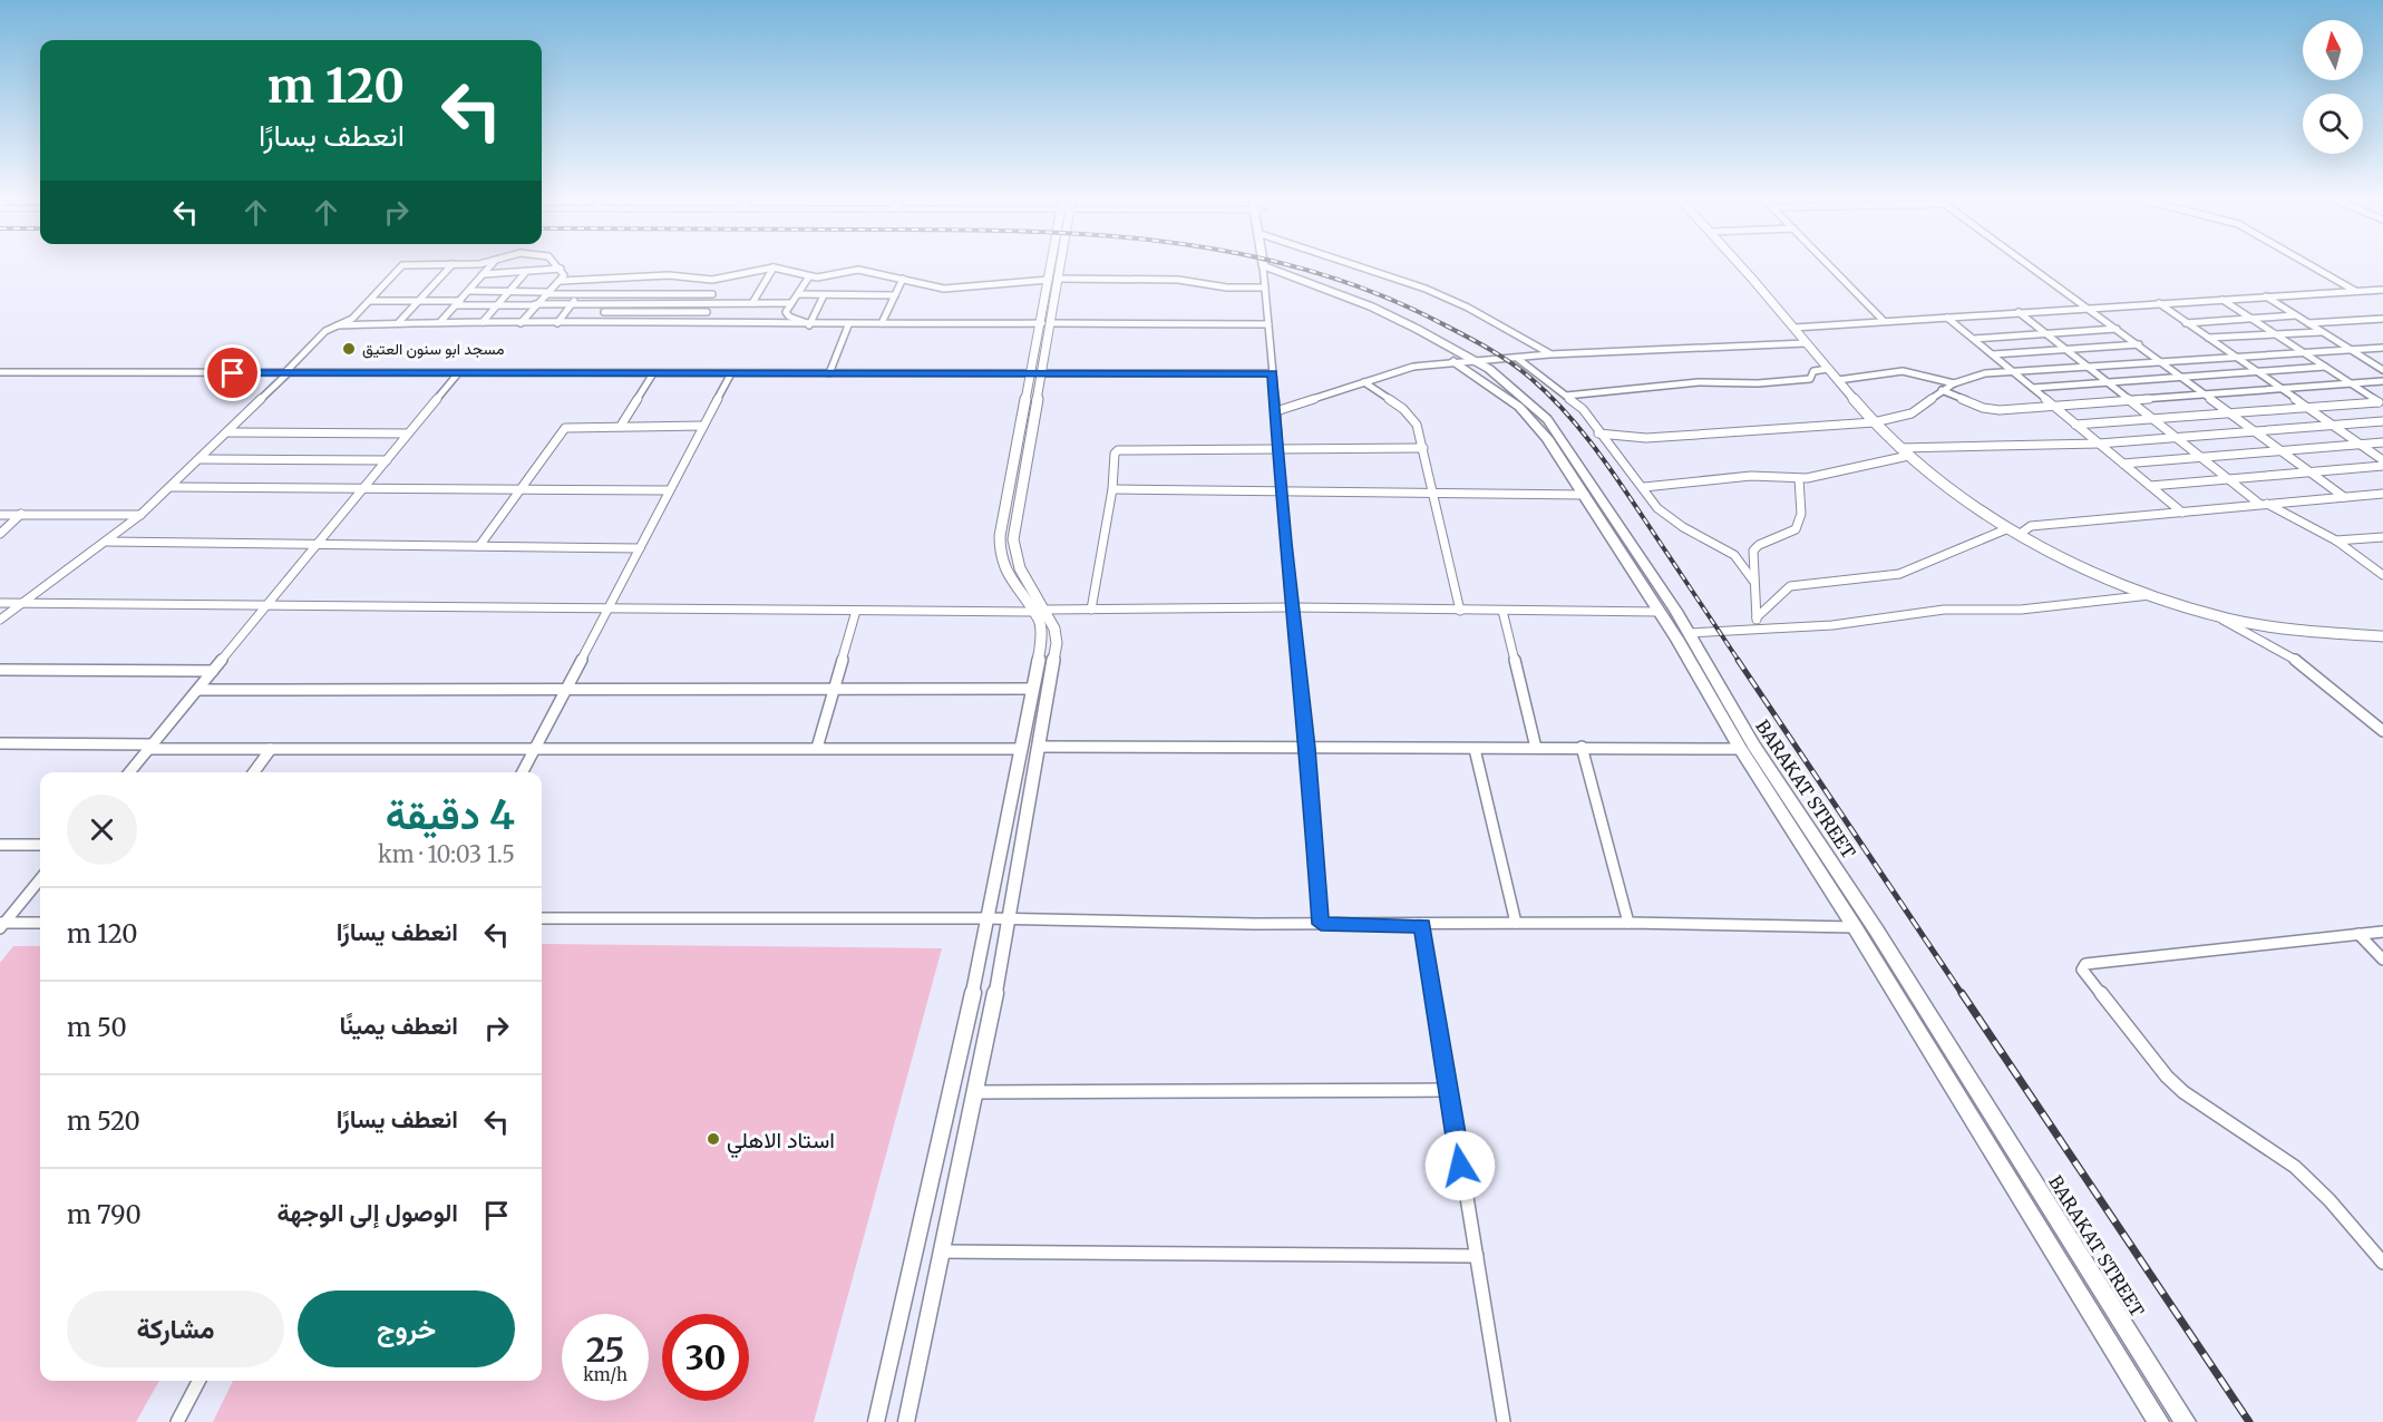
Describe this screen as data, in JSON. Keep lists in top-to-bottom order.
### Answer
{
  "streets": {
    "main road": ["BARAKAT STREET"]
  },
  "places": ["مسجد ابو سنون العتيق", "استاد الاهلي"],
  "north": "top",
  "page": {
    "turn": ["120 m", "انعطف يسارًا"],
    "heading": ["4 دقيقة", "1.5 km · 10:03"],
    "list": [
      {
        "name": "انعطف يسارًا",
        "value": "120 m"
      },
      {
        "name": "انعطف يمينًا",
        "value": "50 m"
      },
      {
        "name": "انعطف يسارًا",
        "value": "520 m"
      },
      {
        "name": "الوصول إلى الوجهة",
        "value": "790 m"
      }
    ],
    "buttons": ["خروج", "مشاركة"],
    "speed": "25 km/h",
    "limit": "30"
  }
}
